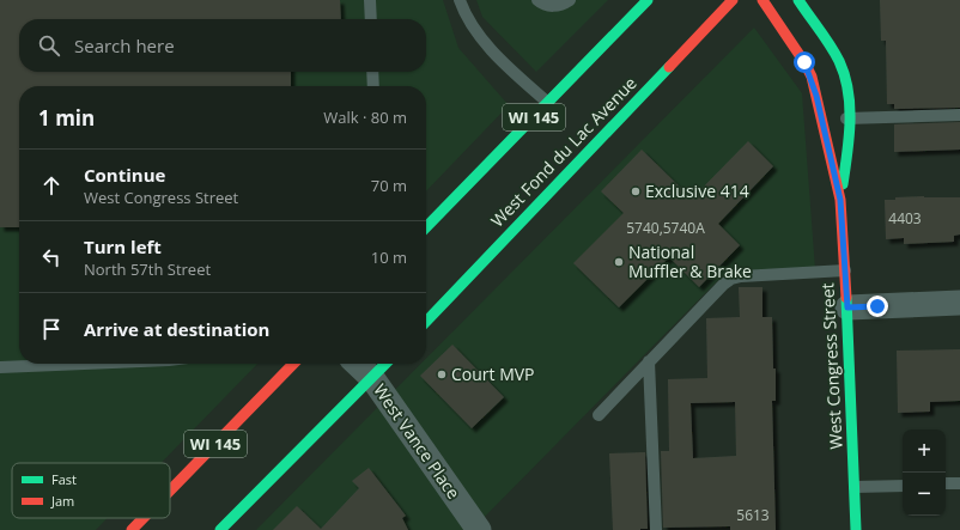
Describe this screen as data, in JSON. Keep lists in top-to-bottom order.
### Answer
{
  "streets": {
    "main road": ["WI 145", "West Fond du Lac Avenue", "West Congress Street"],
    "street": ["West Vance Place"]
  },
  "places": ["Exclusive 414", "National Muffler & Brake", "Court MVP"],
  "house_numbers": ["4403", "5740,5740A", "5613"],
  "legend": ["Fast", "Jam"],
  "page": {
    "search": "Search here",
    "heading": ["1 min", "Walk · 80 m"],
    "list": [
      ["Continue", "West Congress Street", "70 m"],
      ["Turn left", "North 57th Street", "10 m"],
      "Arrive at destination"
    ],
    "map_buttons": ["+", "−"]
  }
}
